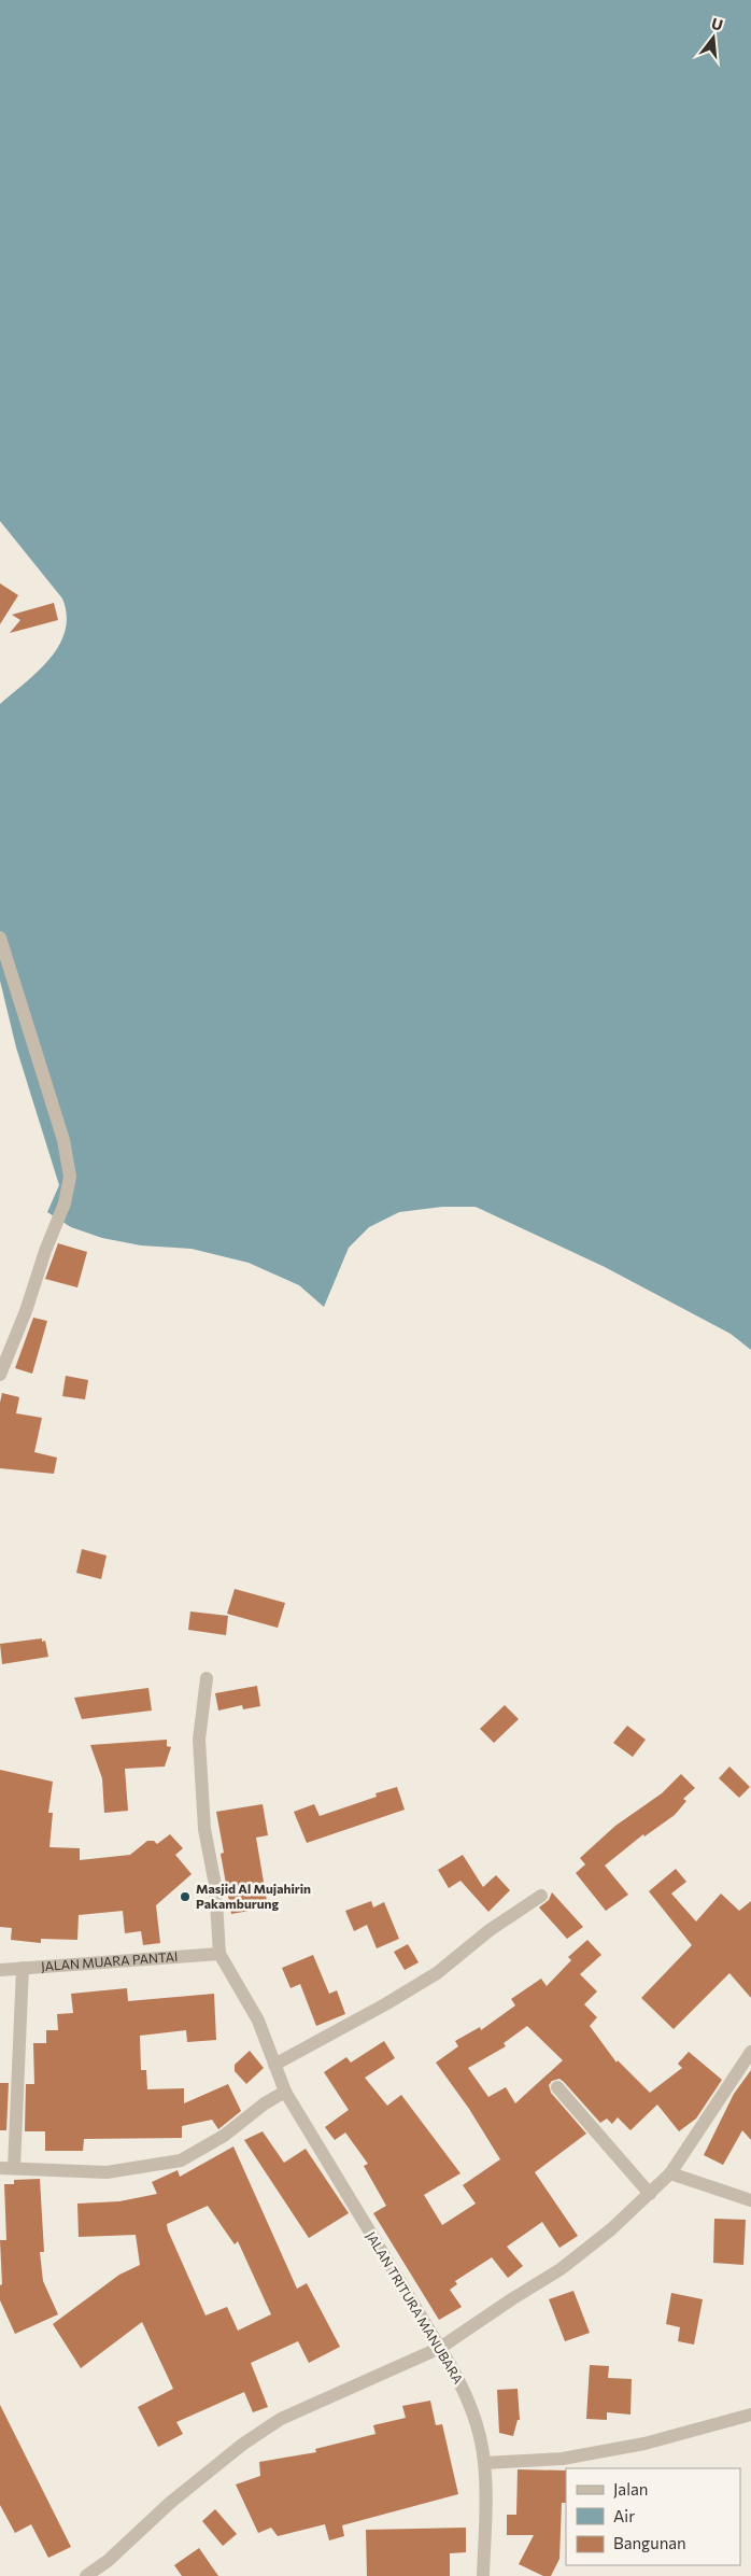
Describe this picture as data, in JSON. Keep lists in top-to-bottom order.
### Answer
{
  "streets": {
    "street": ["JALAN MUARA PANTAI", "JALAN TRITURA MANUBARA"]
  },
  "crossings": [
    ["JALAN MUARA PANTAI", "JALAN TRITURA MANUBARA"]
  ],
  "places": ["Masjid Al Mujahirin Pakamburung"],
  "legend": ["Jalan", "Air", "Bangunan"],
  "north": "top"
}
